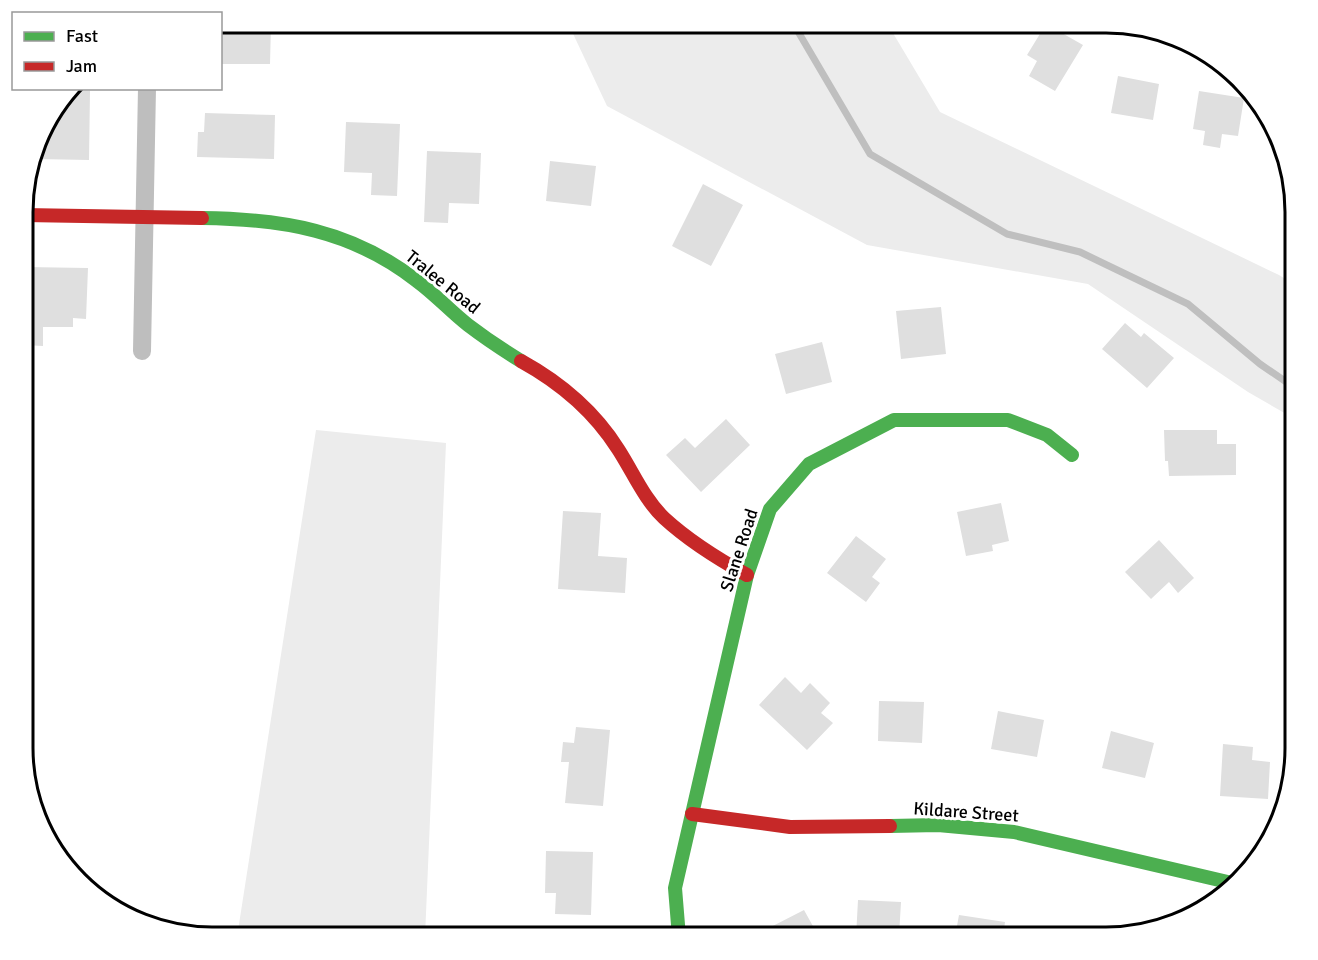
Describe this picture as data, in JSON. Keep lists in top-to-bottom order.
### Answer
{
  "streets": {
    "street": ["Tralee Road", "Slane Road", "Kildare Street"]
  },
  "crossings": [
    ["Tralee Road", "Slane Road"],
    ["Slane Road", "Kildare Street"]
  ],
  "legend": ["Fast", "Jam"]
}
